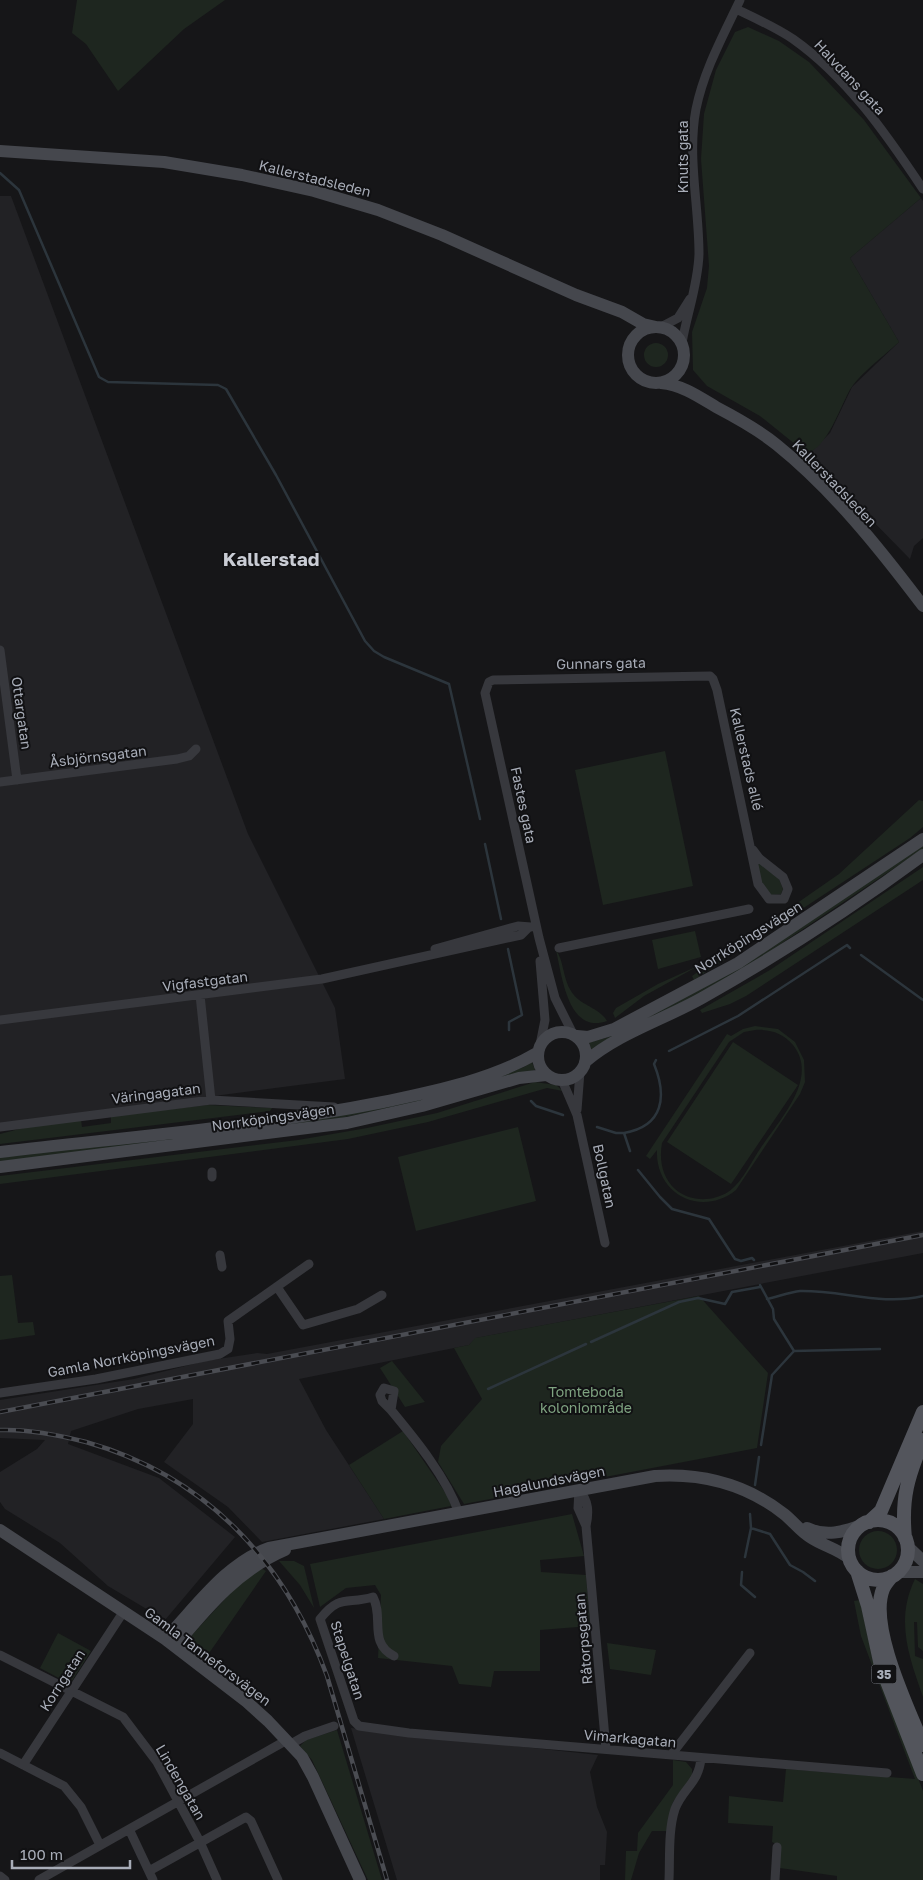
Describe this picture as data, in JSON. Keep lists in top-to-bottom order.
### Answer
{
  "streets": {
    "main road": [
      "Kallerstadsleden",
      "Norrköpingsvägen",
      "Hagalundsvägen",
      "Gamla Tanneforsvägen",
      "35"
    ],
    "street": [
      "Halvdans gata",
      "Knuts gata",
      "Gunnars gata",
      "Ottargatan",
      "Åsbjörnsgatan",
      "Kallerstads allé",
      "Fastes gata",
      "Vigfastgatan",
      "Väringagatan",
      "Bollgatan",
      "Gamla Norrköpingsvägen",
      "Råtorpsgatan",
      "Stapelgatan",
      "Korngatan",
      "Vimarkagatan",
      "Lindengatan"
    ]
  },
  "crossings": [
    ["Halvdans gata", "Knuts gata"],
    ["Knuts gata", "Kallerstadsleden"],
    ["Gunnars gata", "Kallerstads allé"],
    ["Gunnars gata", "Fastes gata"],
    ["Ottargatan", "Åsbjörnsgatan"],
    ["Fastes gata", "Norrköpingsvägen"],
    ["Fastes gata", "Vigfastgatan"],
    ["Fastes gata", "Bollgatan"],
    ["Norrköpingsvägen", "Bollgatan"],
    ["Vigfastgatan", "Väringagatan"],
    ["Hagalundsvägen", "Råtorpsgatan"],
    ["Hagalundsvägen", "Gamla Tanneforsvägen"],
    ["Hagalundsvägen", "35"],
    ["Råtorpsgatan", "Vimarkagatan"],
    ["Gamla Tanneforsvägen", "Korngatan"],
    ["Stapelgatan", "Vimarkagatan"],
    ["Korngatan", "Lindengatan"]
  ],
  "districts": ["Kallerstad"],
  "parks": ["Tomteboda koloniområde"],
  "scale_bar": "100 m"
}
